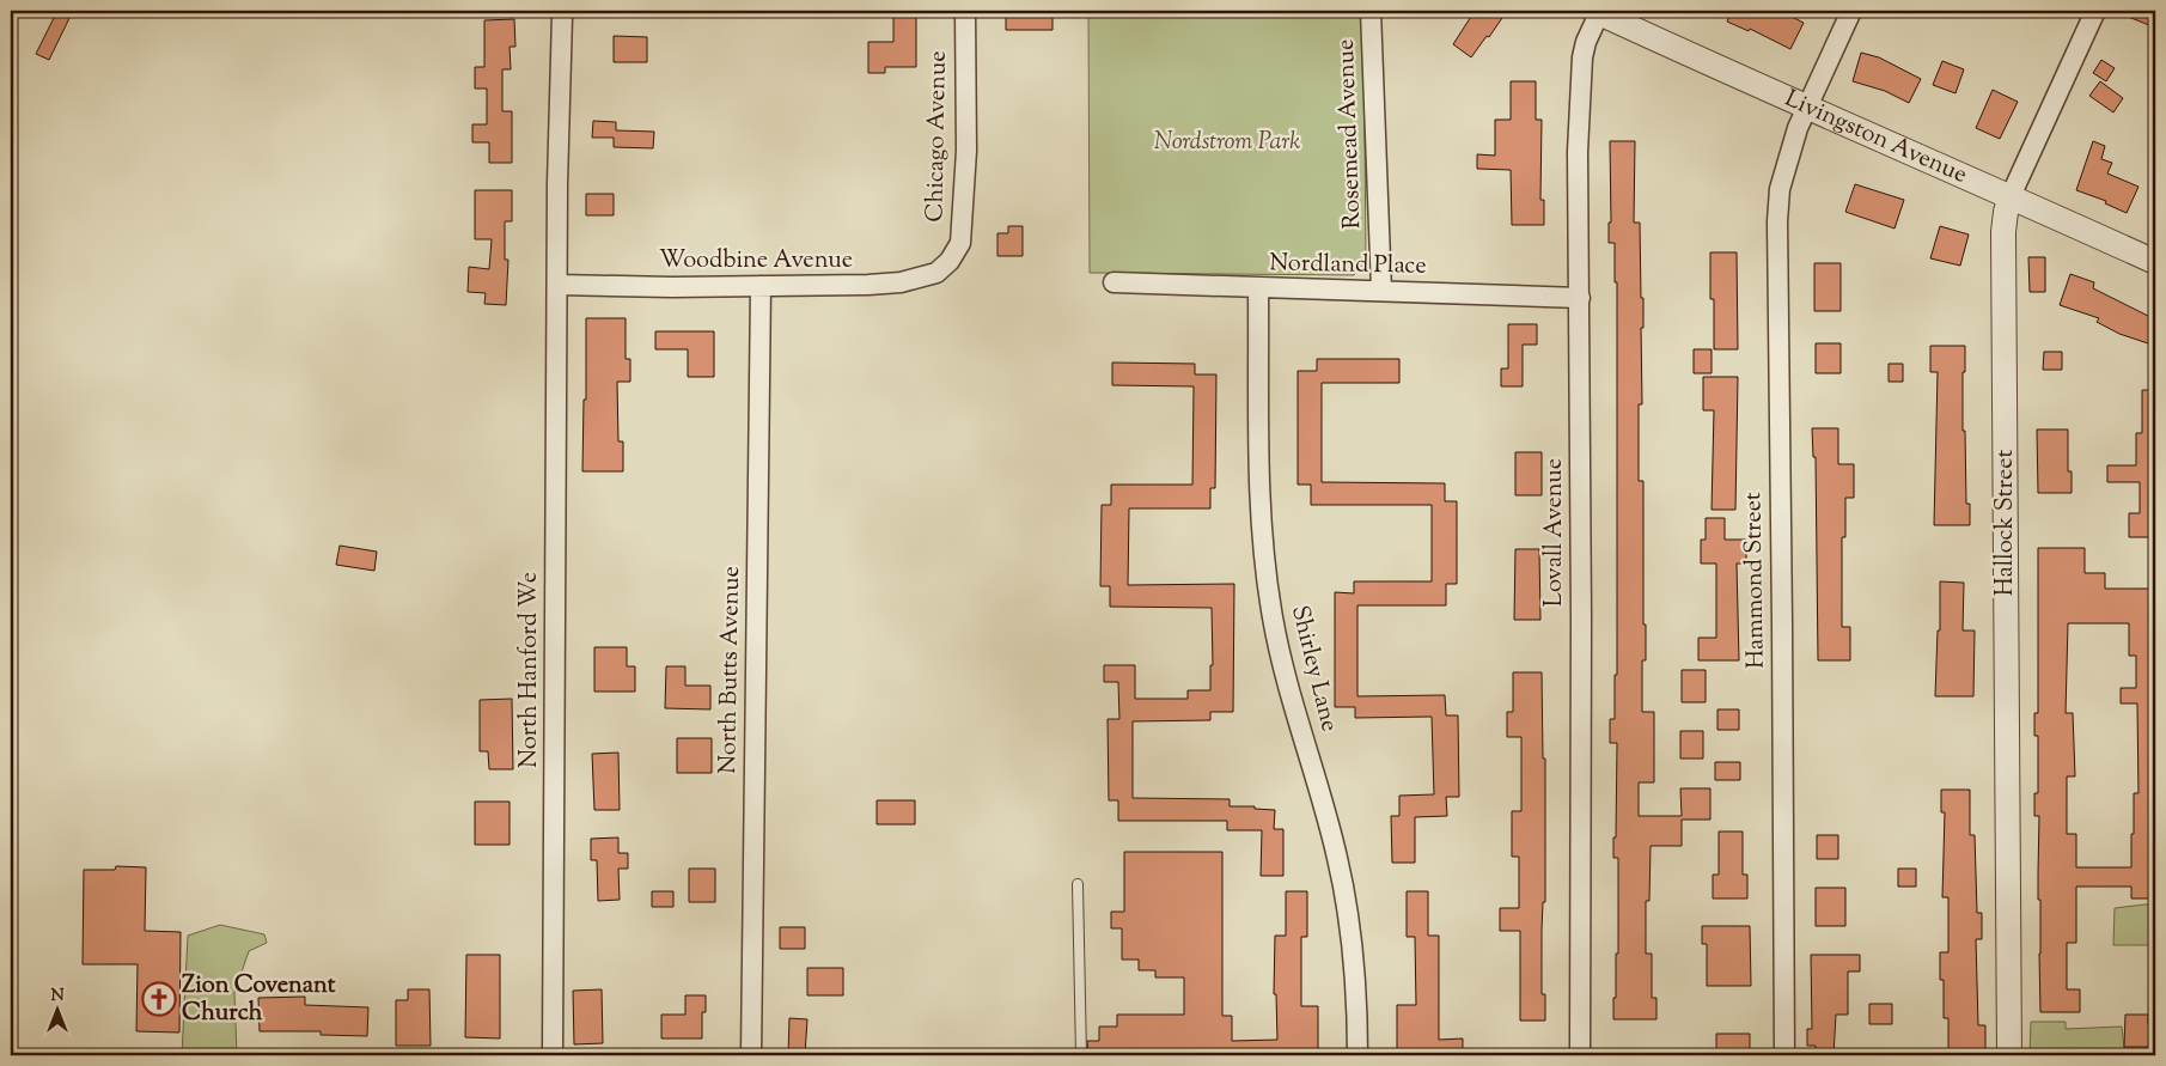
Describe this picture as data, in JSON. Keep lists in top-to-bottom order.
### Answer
{
  "streets": {
    "street": [
      "Rosemead Avenue",
      "Chicago Avenue",
      "Livingston Avenue",
      "Woodbine Avenue",
      "Nordland Place",
      "Hallock Street",
      "Lovall Avenue",
      "Hammond Street",
      "Shirley Lane",
      "North Hanford We",
      "North Butts Avenue"
    ]
  },
  "crossings": [
    ["Rosemead Avenue", "Nordland Place"],
    ["Chicago Avenue", "Woodbine Avenue"],
    ["Livingston Avenue", "Hallock Street"],
    ["Livingston Avenue", "Lovall Avenue"],
    ["Livingston Avenue", "Hammond Street"],
    ["Woodbine Avenue", "North Hanford We"],
    ["Woodbine Avenue", "North Butts Avenue"],
    ["Nordland Place", "Lovall Avenue"],
    ["Nordland Place", "Shirley Lane"]
  ],
  "parks": ["Nordstrom Park"],
  "places": {
    "church": ["Zion Covenant Church"]
  },
  "north": "top"
}
